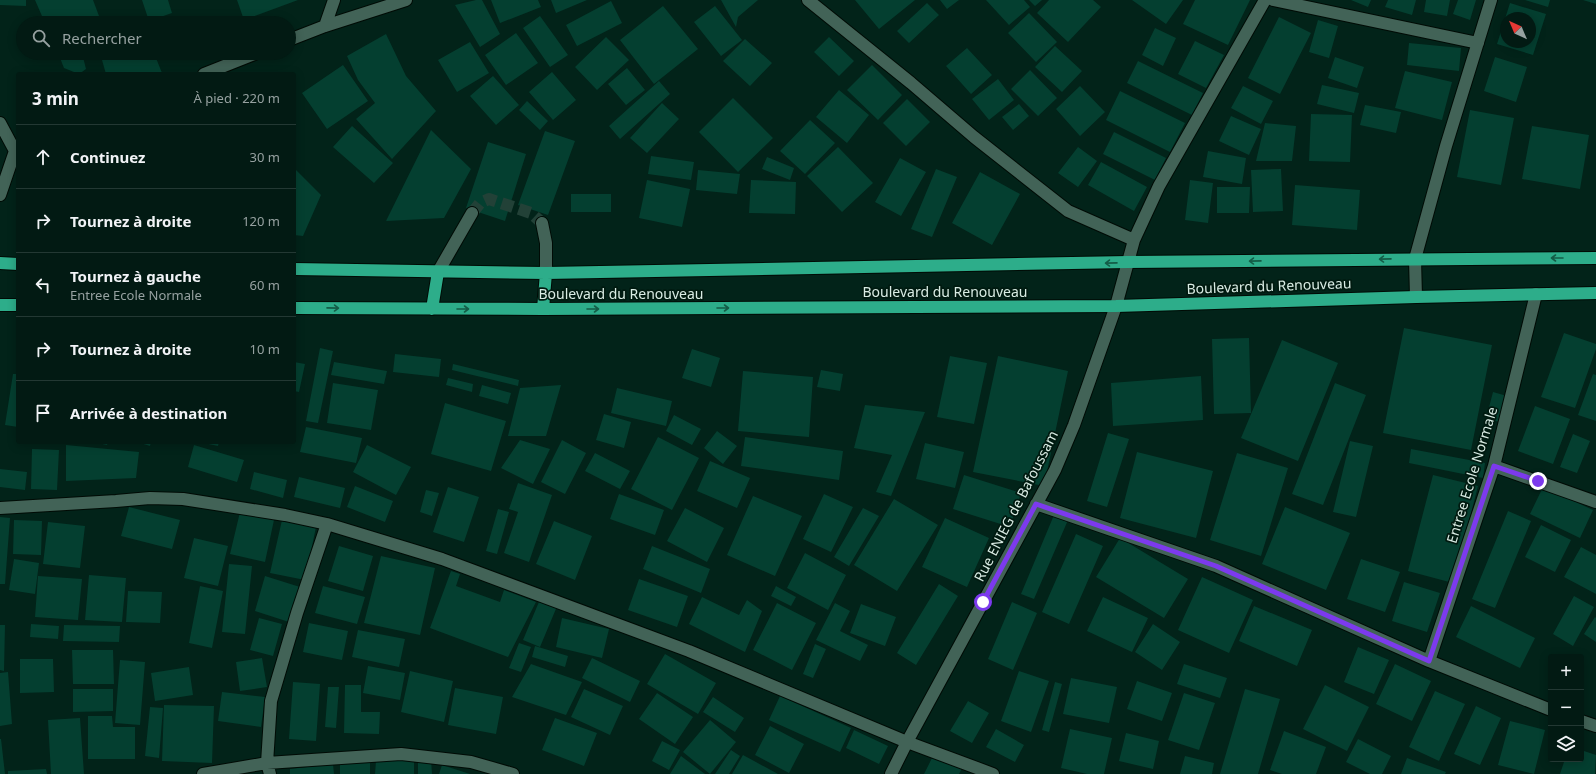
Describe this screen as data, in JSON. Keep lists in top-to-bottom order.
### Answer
{
  "streets": {
    "highway": ["Boulevard du Renouveau"],
    "street": ["Entree Ecole Normale", "Rue ENIEG de Bafoussam"]
  },
  "crossings": [
    ["Boulevard du Renouveau", "Entree Ecole Normale"],
    ["Boulevard du Renouveau", "Rue ENIEG de Bafoussam"]
  ],
  "north": "top left",
  "page": {
    "search": "Rechercher",
    "heading": ["3 min", "À pied · 220 m"],
    "list": [
      ["Continuez", "30 m"],
      ["Tournez à droite", "120 m"],
      ["Tournez à gauche", "Entree Ecole Normale", "60 m"],
      ["Tournez à droite", "10 m"],
      "Arrivée à destination"
    ],
    "map_buttons": ["+", "−"]
  }
}
